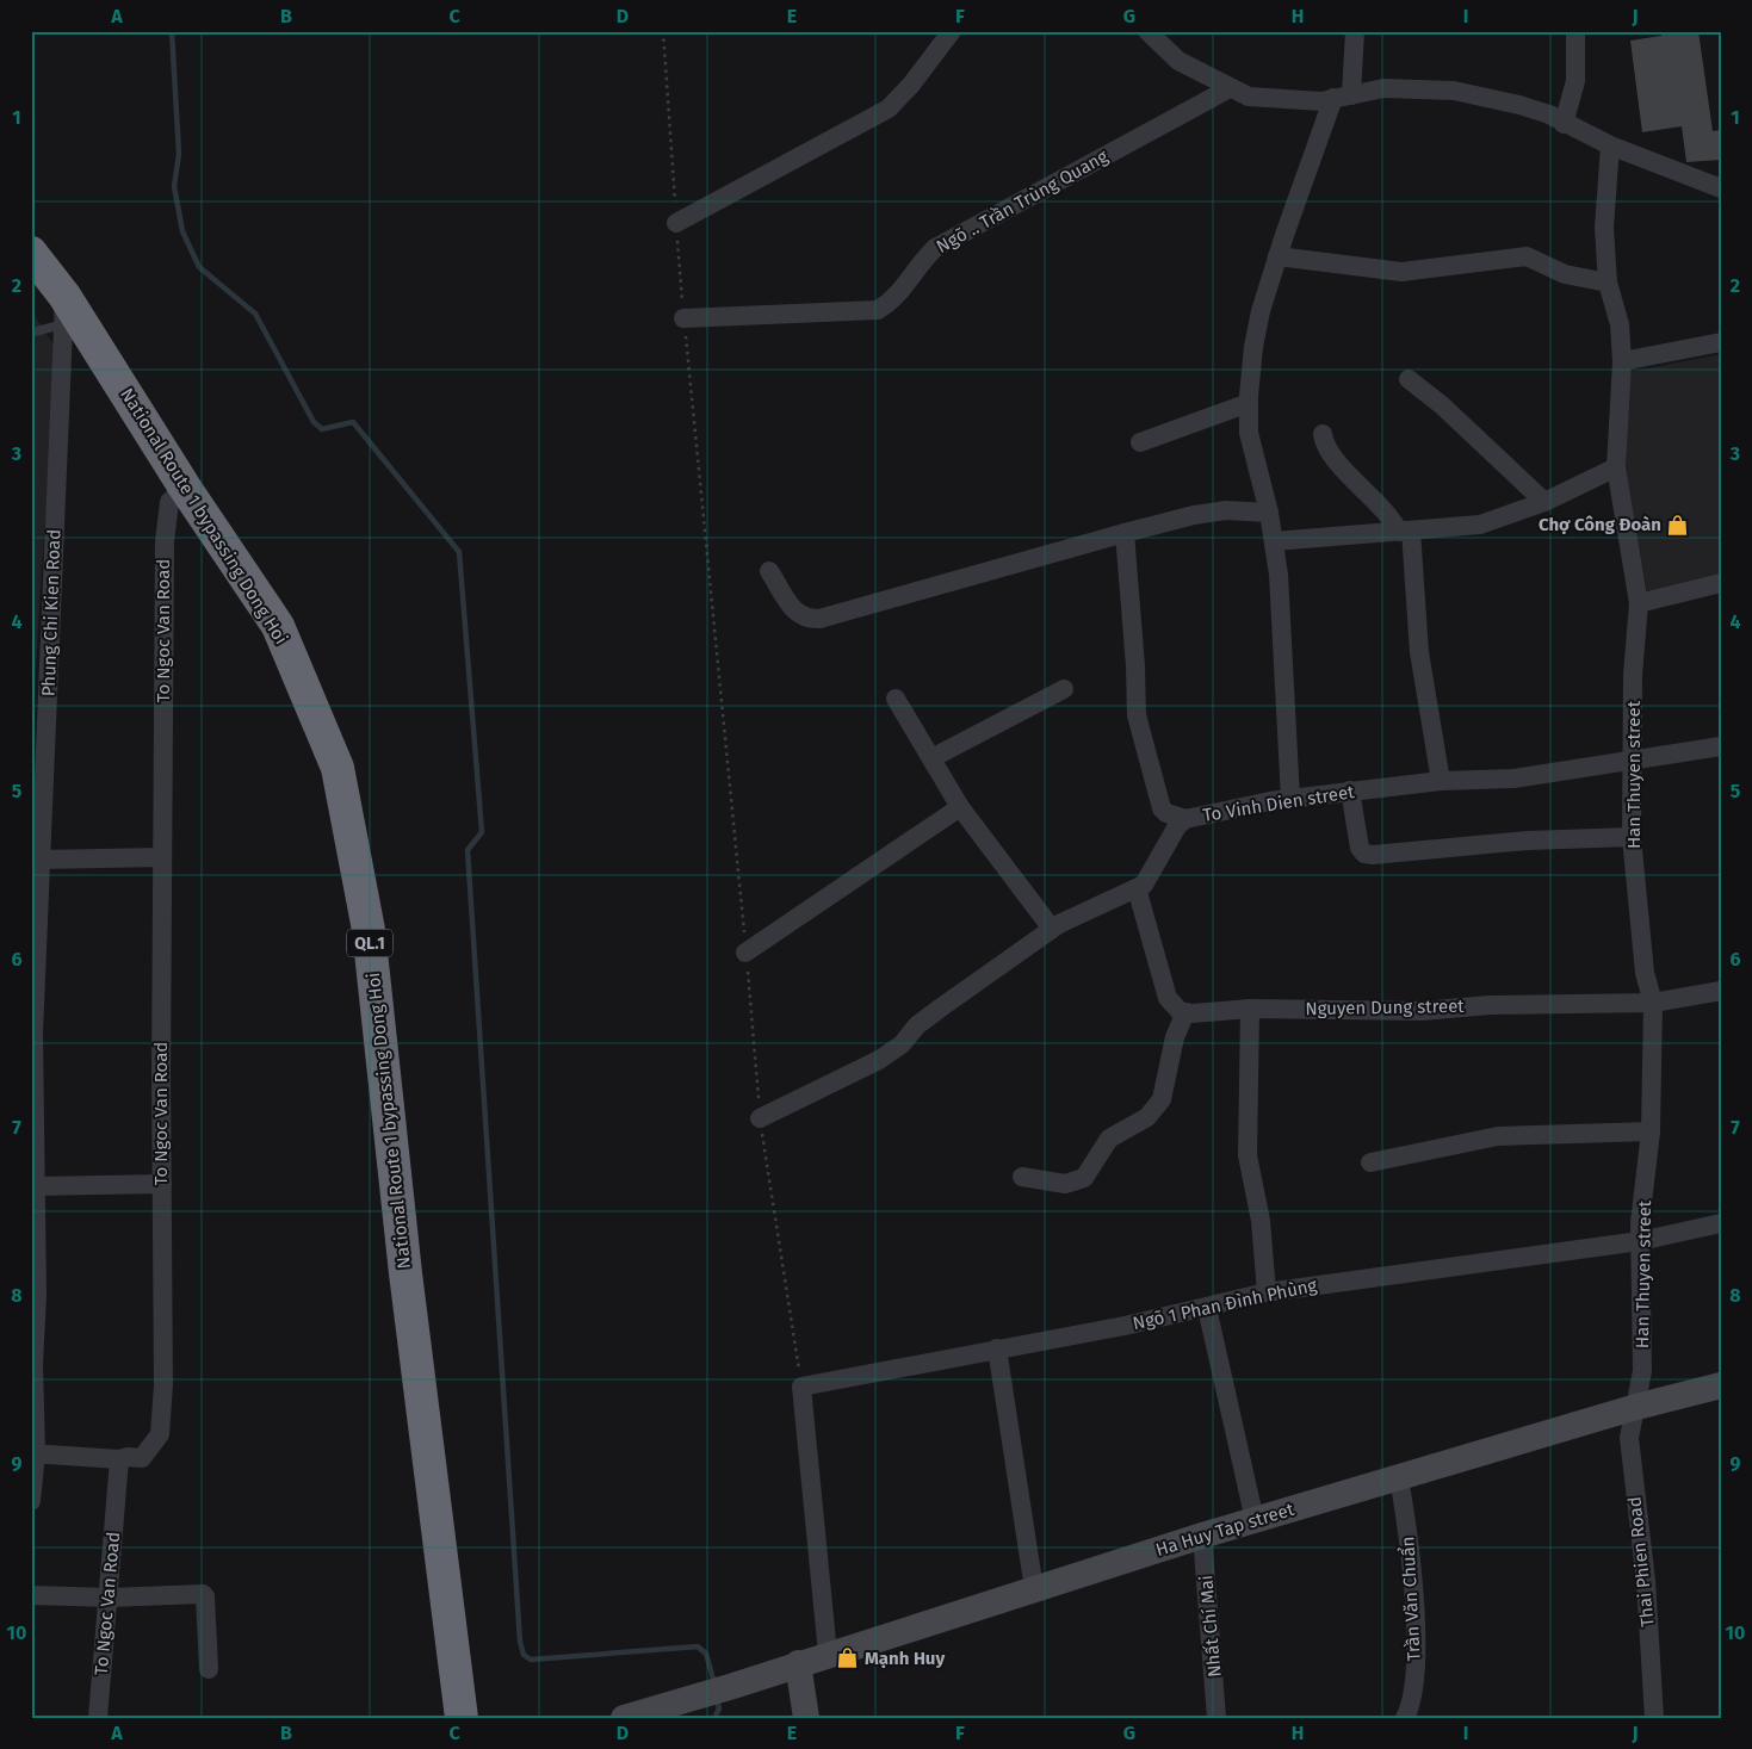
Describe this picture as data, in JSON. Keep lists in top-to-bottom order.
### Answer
{
  "streets": {
    "highway": ["National Route 1 bypassing Dong Hoi", "QL.1"],
    "main road": ["Ha Huy Tap street"],
    "street": [
      "Ngõ .. Trần Trùng Quang",
      "Phung Chi Kien Road",
      "To Ngoc Van Road",
      "Han Thuyen street",
      "To Vinh Dien street",
      "Nguyen Dung street",
      "Ngõ 1 Phan Đình Phùng",
      "Thai Phien Road",
      "Trần Văn Chuẩn",
      "Nhất Chí Mai"
    ]
  },
  "crossings": [
    ["National Route 1 bypassing Dong Hoi", "Phung Chi Kien Road"],
    ["National Route 1 bypassing Dong Hoi", "To Ngoc Van Road"],
    ["Han Thuyen street", "To Vinh Dien street"],
    ["Han Thuyen street", "Nguyen Dung street"],
    ["Han Thuyen street", "Ngõ 1 Phan Đình Phùng"],
    ["Han Thuyen street", "Ha Huy Tap street"],
    ["Han Thuyen street", "Thai Phien Road"],
    ["Ha Huy Tap street", "Thai Phien Road"],
    ["Ha Huy Tap street", "Trần Văn Chuẩn"],
    ["Ha Huy Tap street", "Nhất Chí Mai"]
  ],
  "places": {
    "shop": ["Chợ Công Đoàn", "Mạnh Huy"]
  },
  "grid": {
    "columns": [
      "A",
      "B",
      "C",
      "D",
      "E",
      "F",
      "G",
      "H",
      "I",
      "J"
    ],
    "rows": [
      "1",
      "2",
      "3",
      "4",
      "5",
      "6",
      "7",
      "8",
      "9",
      "10"
    ]
  }
}
